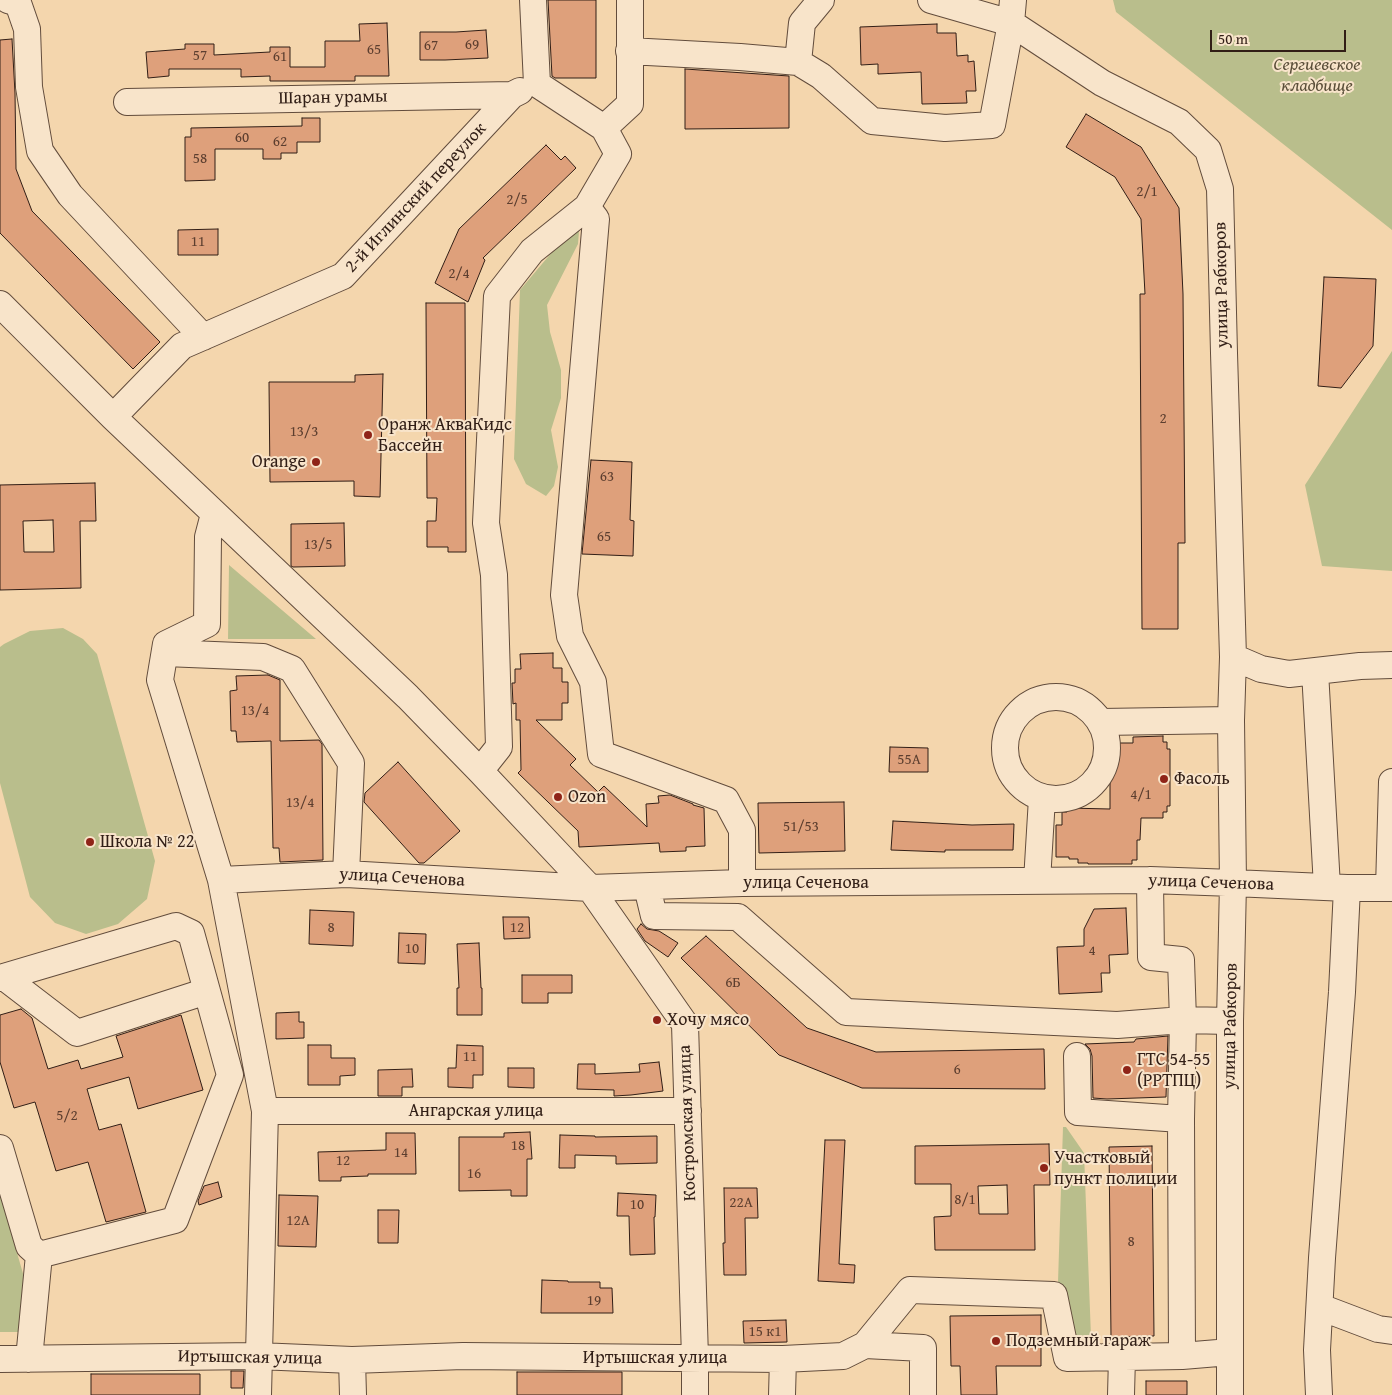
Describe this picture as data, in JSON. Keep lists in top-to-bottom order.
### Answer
{
  "streets": {
    "street": [
      "Шаран урамы",
      "2-й Иглинский переулок",
      "улица Рабкоров",
      "улица Сеченова",
      "Ангарская улица",
      "Костромская улица",
      "Иртышская улица"
    ]
  },
  "crossings": [
    ["Шаран урамы", "2-й Иглинский переулок"],
    ["2-й Иглинский переулок", "Костромская улица"],
    ["улица Рабкоров", "улица Сеченова"],
    ["улица Рабкоров", "Иртышская улица"],
    ["улица Сеченова", "Костромская улица"],
    ["Ангарская улица", "Костромская улица"],
    ["Костромская улица", "Иртышская улица"]
  ],
  "parks": ["Сергиевское кладбище"],
  "places": [
    "Оранж АкваКидс Бассейн",
    "Orange",
    "Фасоль",
    "Ozon",
    "Школа № 22",
    "Хочу мясо",
    "ГТС 54-55 (РРТПЦ)",
    "Участковый пункт полиции",
    "Подземный гараж"
  ],
  "house_numbers": [
    "69",
    "67",
    "65",
    "57",
    "61",
    "60",
    "62",
    "58",
    "2/1",
    "2/5",
    "11",
    "2/4",
    "2",
    "13/3",
    "63",
    "65",
    "13/5",
    "13/4",
    "55А",
    "4/1",
    "13/4",
    "51/53",
    "8",
    "12",
    "10",
    "4",
    "6Б",
    "11",
    "6",
    "5/2",
    "18",
    "14",
    "12",
    "16",
    "8/1",
    "22А",
    "10",
    "12А",
    "8",
    "19",
    "15 к1"
  ],
  "scale_bar": "50 m"
}
